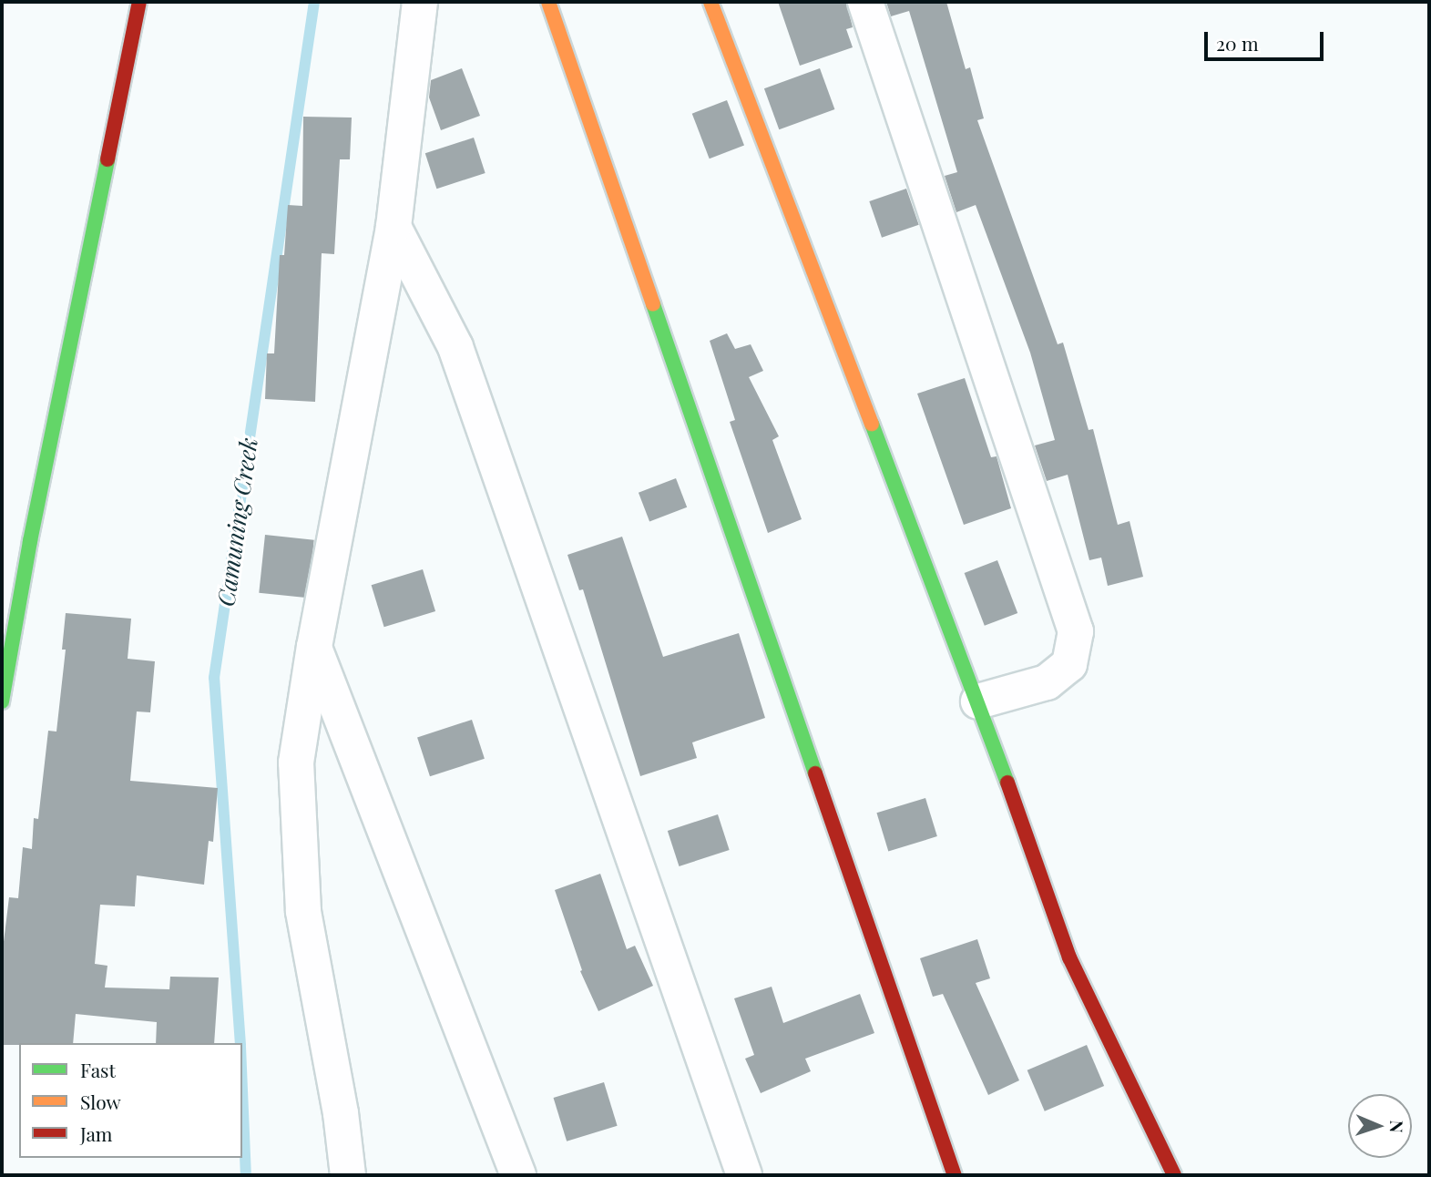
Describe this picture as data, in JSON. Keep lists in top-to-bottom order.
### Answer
{
  "water": ["Camuning Creek"],
  "legend": ["Fast", "Slow", "Jam"],
  "scale_bar": "20 m",
  "north": "right"
}
